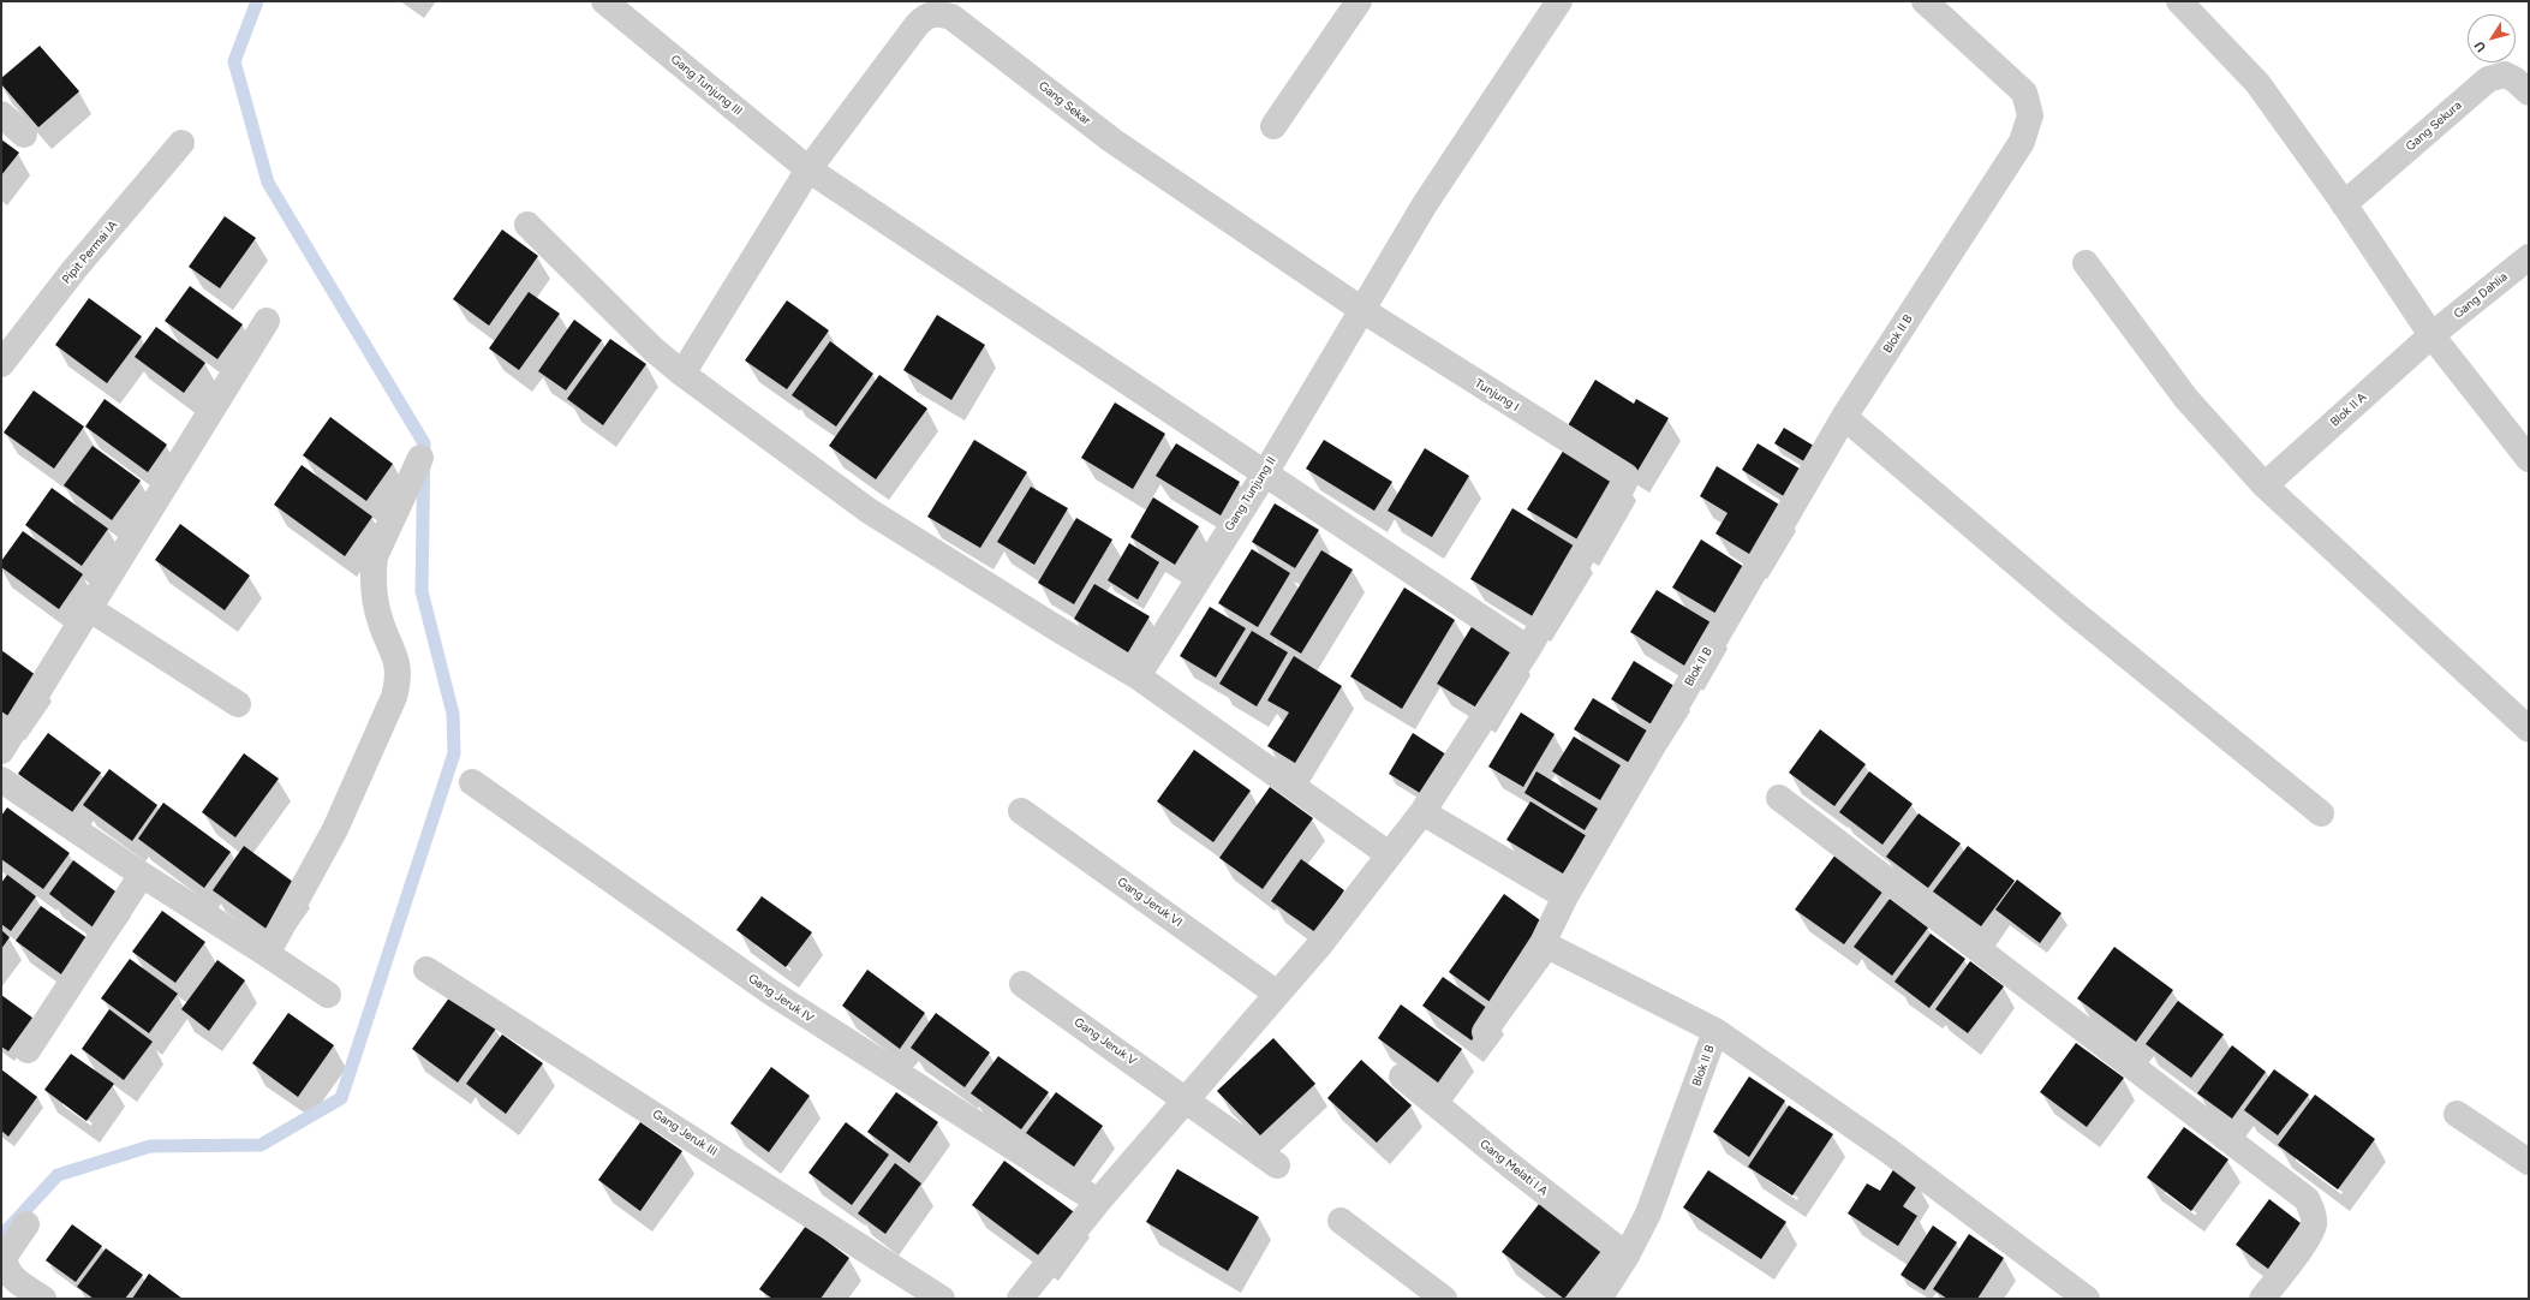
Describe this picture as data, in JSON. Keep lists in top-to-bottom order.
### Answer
{
  "streets": {
    "street": [
      "Gang Tunjung III",
      "Gang Sekar",
      "Gang Sekura",
      "Pipit Permai IA",
      "Gang Dahlia",
      "Blok II B",
      "Tunjung I",
      "Blok II A",
      "Gang Tunjung II",
      "Gang Jeruk VI",
      "Gang Jeruk IV",
      "Gang Jeruk V",
      "Gang Jeruk III",
      "Gang Melati I A"
    ]
  },
  "crossings": [
    ["Gang Tunjung III", "Gang Sekar"],
    ["Gang Tunjung III", "Tunjung I"],
    ["Gang Tunjung III", "Gang Tunjung II"],
    ["Gang Sekar", "Tunjung I"],
    ["Gang Sekar", "Gang Tunjung II"],
    ["Gang Dahlia", "Blok II A"],
    ["Blok II B", "Gang Melati I A"],
    ["Tunjung I", "Gang Tunjung II"]
  ],
  "north": "bottom left"
}
